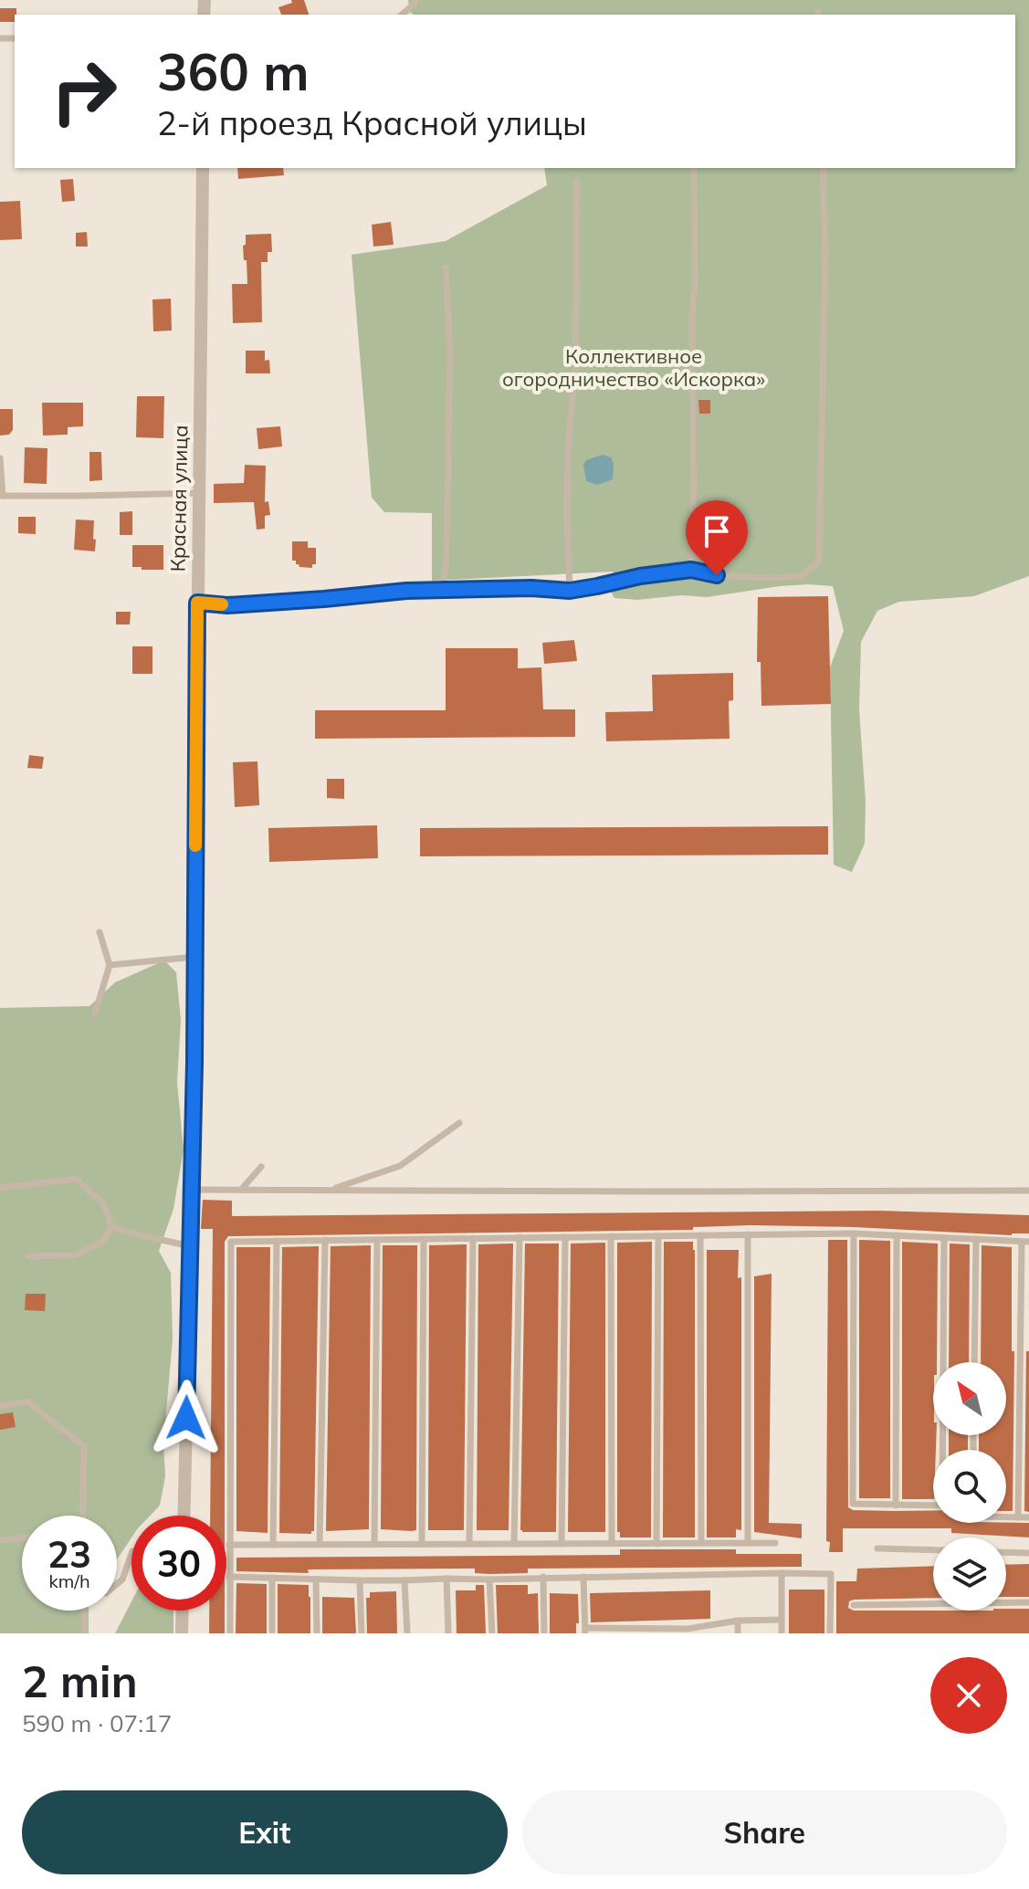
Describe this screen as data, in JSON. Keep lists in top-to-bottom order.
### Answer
{
  "streets": {
    "street": ["Красная улица"]
  },
  "parks": ["Коллективное огородничество «Искорка»"],
  "north": "top left",
  "page": {
    "turn": ["360 m", "2-й проезд Красной улицы"],
    "speed": "23 km/h",
    "limit": "30",
    "heading": ["2 min", "590 m · 07:17"],
    "buttons": ["Exit", "Share"]
  }
}
